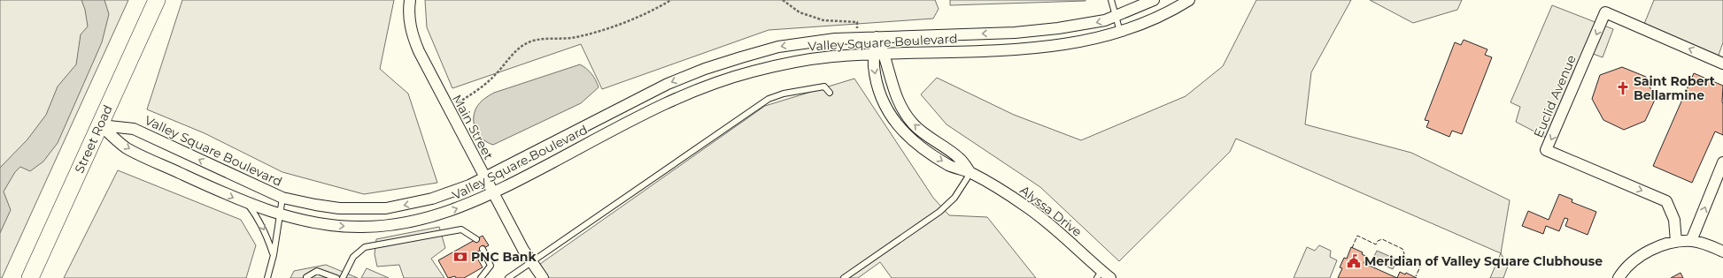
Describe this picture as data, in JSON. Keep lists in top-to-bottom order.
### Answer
{
  "streets": {
    "main road": ["Street Road"],
    "street": [
      "Valley Square Boulevard",
      "Euclid Avenue",
      "Main Street",
      "Alyssa Drive"
    ]
  },
  "crossings": [
    ["Valley Square Boulevard", "Main Street"],
    ["Valley Square Boulevard", "Street Road"],
    ["Valley Square Boulevard", "Alyssa Drive"]
  ],
  "places": {
    "church": ["Saint Robert Bellarmine"],
    "bank": ["PNC Bank"],
    "public building": ["Meridian of Valley Square Clubhouse"]
  }
}
